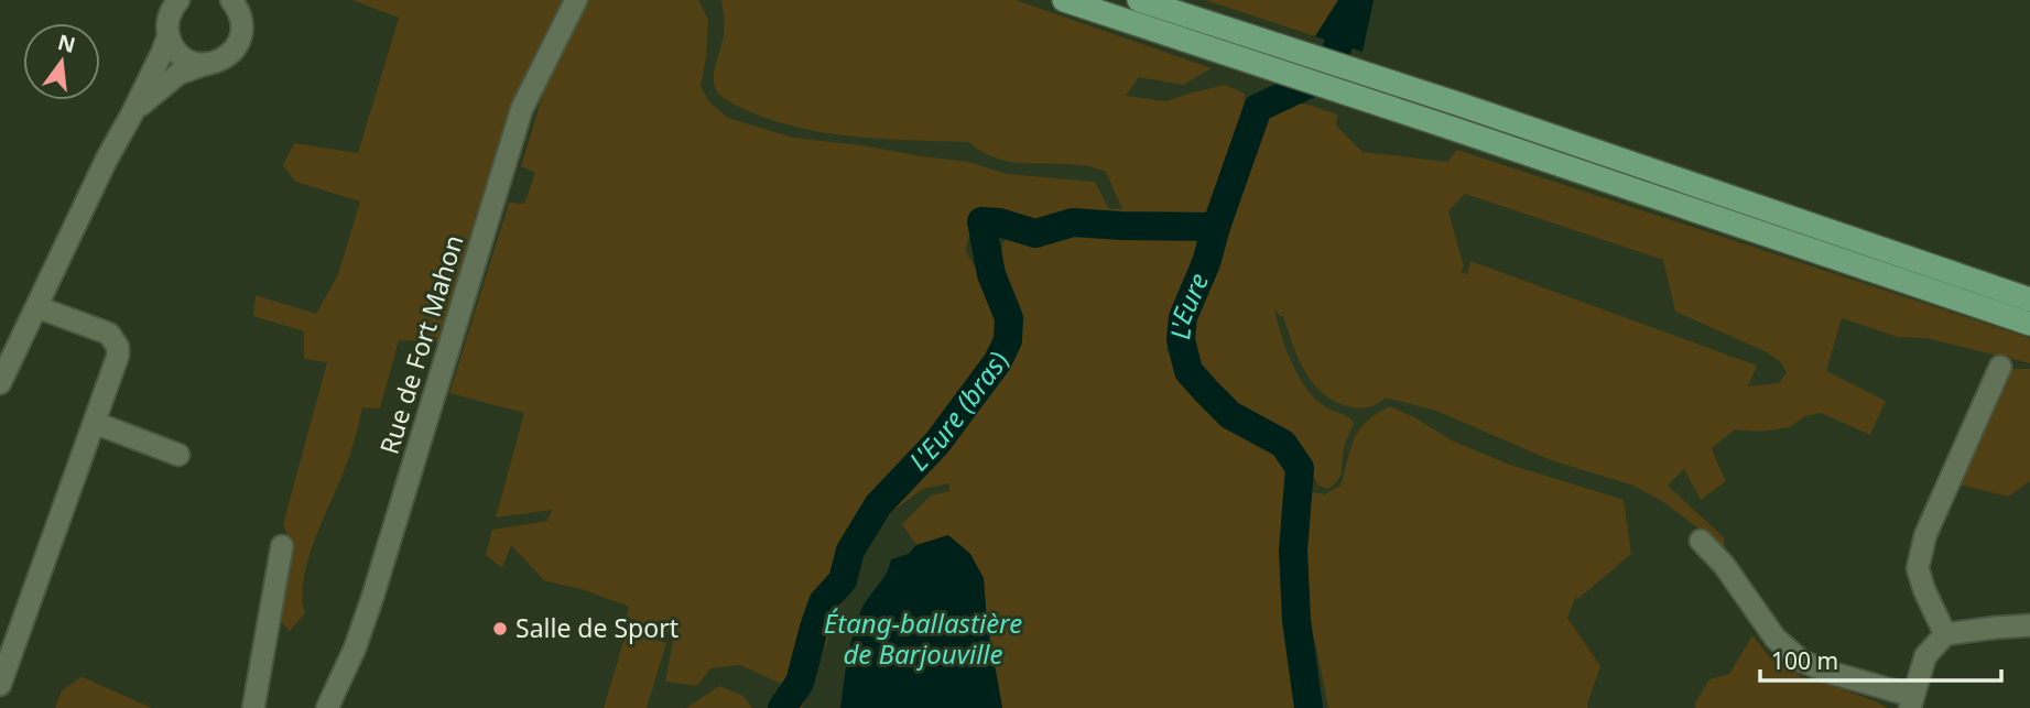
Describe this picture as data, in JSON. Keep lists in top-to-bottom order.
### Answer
{
  "streets": {
    "street": ["Rue de Fort Mahon"]
  },
  "water": ["L'Eure", "L'Eure (bras)", "Étang-ballastière de Barjouville"],
  "places": ["Salle de Sport"],
  "scale_bar": "100 m",
  "north": "top"
}
